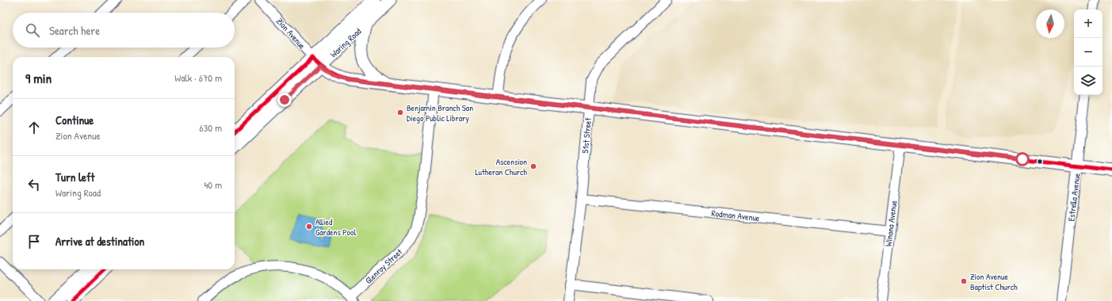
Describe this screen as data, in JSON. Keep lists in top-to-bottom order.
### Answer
{
  "streets": {
    "main road": ["Zion Avenue", "Waring Road"],
    "street": [
      "51st Street",
      "Estrella Avenue",
      "Rodman Avenue",
      "Winona Avenue",
      "Glenroy Street"
    ]
  },
  "crossings": [
    ["Zion Avenue", "Waring Road"],
    ["Zion Avenue", "51st Street"],
    ["Zion Avenue", "Estrella Avenue"],
    ["Zion Avenue", "Winona Avenue"],
    ["Zion Avenue", "Glenroy Street"],
    ["51st Street", "Rodman Avenue"],
    ["Rodman Avenue", "Winona Avenue"]
  ],
  "places": [
    "Benjamin Branch San Diego Public Library",
    "Ascension Lutheran Church",
    "Allied Gardens Pool",
    "Zion Avenue Baptist Church"
  ],
  "north": "bottom",
  "page": {
    "map_buttons": ["+", "−"],
    "search": "Search here",
    "heading": ["9 min", "Walk · 670 m"],
    "list": [
      ["Continue", "Zion Avenue", "630 m"],
      ["Turn left", "Waring Road", "40 m"],
      "Arrive at destination"
    ]
  }
}
